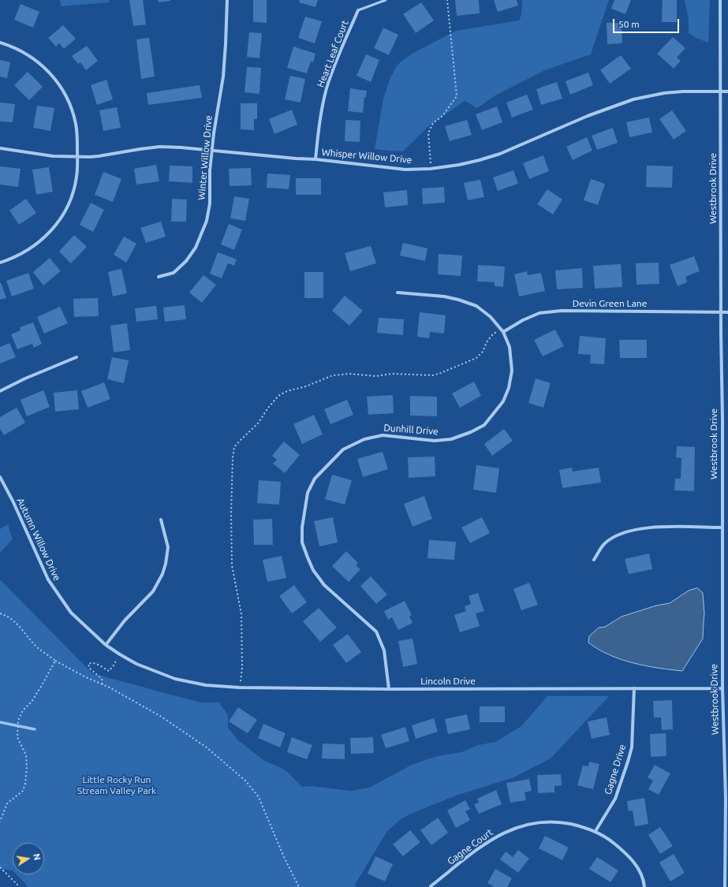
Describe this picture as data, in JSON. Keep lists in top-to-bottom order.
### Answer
{
  "streets": {
    "street": [
      "Heart Leaf Court",
      "Whisper Willow Drive",
      "Winter Willow Drive",
      "Westbrook Drive",
      "Devin Green Lane",
      "Dunhill Drive",
      "Autumn Willow Drive",
      "Lincoln Drive",
      "Gagne Drive",
      "Gagne Court"
    ]
  },
  "crossings": [
    ["Heart Leaf Court", "Whisper Willow Drive"],
    ["Whisper Willow Drive", "Winter Willow Drive"],
    ["Whisper Willow Drive", "Westbrook Drive"],
    ["Westbrook Drive", "Devin Green Lane"],
    ["Westbrook Drive", "Lincoln Drive"],
    ["Devin Green Lane", "Dunhill Drive"],
    ["Dunhill Drive", "Lincoln Drive"],
    ["Autumn Willow Drive", "Lincoln Drive"],
    ["Lincoln Drive", "Gagne Drive"],
    ["Gagne Drive", "Gagne Court"]
  ],
  "parks": ["Little Rocky Run Stream Valley Park"],
  "scale_bar": "50 m",
  "north": "right"
}
